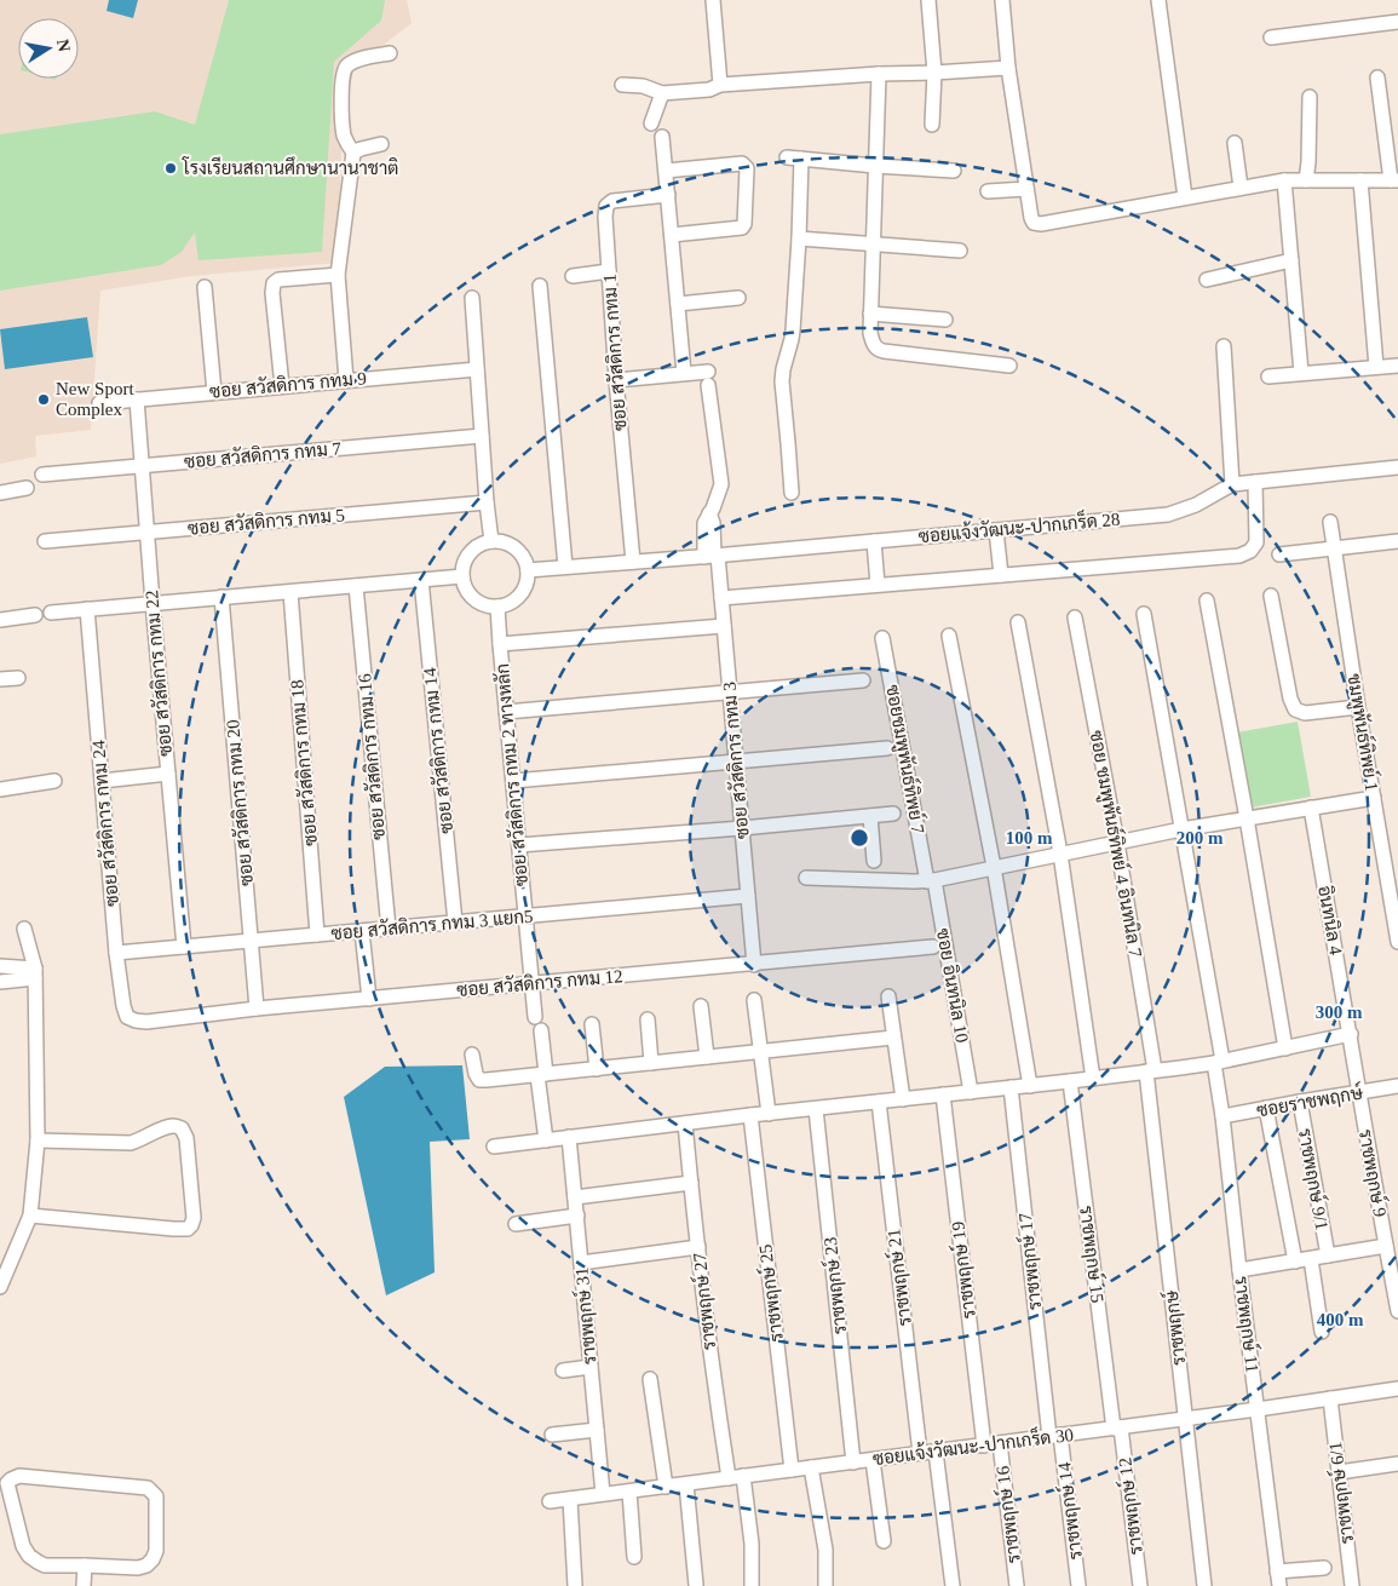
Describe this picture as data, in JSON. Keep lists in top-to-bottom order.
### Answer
{
  "streets": {
    "street": [
      "ซอย สวัสดิการ กทม 1",
      "ซอย สวัสดิการ กทม 9",
      "ซอย สวัสดิการ กทม 7",
      "ซอย สวัสดิการ กทม 5",
      "ซอยแจ้งวัฒนะ-ปากเกร็ด 28",
      "ซอย สวัสดิการ กทม 22",
      "ชมพูพันธ์ทิพย์ 1",
      "ซอย สวัสดิการ กทม 14",
      "ซอย สวัสดิการ กทม 16",
      "ซอยชมพูพันธ์ทิพย์ 7",
      "ซอย สวัสดิการ กทม 3",
      "ซอย สวัสดิการ กทม 18",
      "ซอย สวัสดิการ กทม 2 ทางหลัก",
      "ซอย สวัสดิการ กทม 20",
      "ซอย สวัสดิการ กทม 24",
      "ซอย ชมพูพันธ์ทิพย์ 4 อินทนิล 7",
      "อินทนิล 4",
      "ซอย สวัสดิการ กทม 3 แยก5",
      "ซอย สวัสดิการ กทม 12",
      "ซอย อินทนิล 10",
      "ซอยราชพฤกษ์",
      "ราชพฤกษ์ 9",
      "ราชพฤกษ์ 9/1",
      "ราชพฤกษ์ 15",
      "ราชพฤกษ์ 17",
      "ราชพฤกษ์ 19",
      "ราชพฤกษ์ 21",
      "ราชพฤกษ์ 23",
      "ราชพฤกษ์ 25",
      "ราชพฤกษ์ 27",
      "ราชพฤกษ์ 31",
      "ราชพฤกษ์ 11",
      "ราชพฤกษ์",
      "ซอยแจ้งวัฒนะ-ปากเกร็ด 30",
      "ราชพฤกษ์ 6/1",
      "ราชพฤกษ์ 12",
      "ราชพฤกษ์ 14",
      "ราชพฤกษ์ 16"
    ]
  },
  "crossings": [
    ["ซอย สวัสดิการ กทม 1", "ซอยแจ้งวัฒนะ-ปากเกร็ด 28"],
    ["ซอย สวัสดิการ กทม 9", "ซอย สวัสดิการ กทม 22"],
    ["ซอย สวัสดิการ กทม 7", "ซอย สวัสดิการ กทม 22"],
    ["ซอย สวัสดิการ กทม 5", "ซอย สวัสดิการ กทม 22"],
    ["ซอยแจ้งวัฒนะ-ปากเกร็ด 28", "ซอย สวัสดิการ กทม 3"],
    ["ซอยแจ้งวัฒนะ-ปากเกร็ด 28", "ซอย สวัสดิการ กทม 2 ทางหลัก"],
    ["ซอย สวัสดิการ กทม 22", "ซอย สวัสดิการ กทม 3 แยก5"],
    ["ซอย สวัสดิการ กทม 14", "ซอย สวัสดิการ กทม 3 แยก5"],
    ["ซอย สวัสดิการ กทม 16", "ซอย สวัสดิการ กทม 3 แยก5"],
    ["ซอยชมพูพันธ์ทิพย์ 7", "ซอย อินทนิล 10"],
    ["ซอย สวัสดิการ กทม 3", "ซอย สวัสดิการ กทม 3 แยก5"],
    ["ซอย สวัสดิการ กทม 3", "ซอย สวัสดิการ กทม 12"],
    ["ซอย สวัสดิการ กทม 18", "ซอย สวัสดิการ กทม 3 แยก5"],
    ["ซอย สวัสดิการ กทม 2 ทางหลัก", "ซอย สวัสดิการ กทม 3 แยก5"],
    ["ซอย สวัสดิการ กทม 2 ทางหลัก", "ซอย สวัสดิการ กทม 12"],
    ["ซอย สวัสดิการ กทม 20", "ซอย สวัสดิการ กทม 3 แยก5"],
    ["ซอย สวัสดิการ กทม 20", "ซอย สวัสดิการ กทม 12"],
    ["ซอย สวัสดิการ กทม 24", "ซอย สวัสดิการ กทม 3 แยก5"],
    ["ซอย สวัสดิการ กทม 24", "ซอย สวัสดิการ กทม 12"],
    ["ซอย ชมพูพันธ์ทิพย์ 4 อินทนิล 7", "ราชพฤกษ์"],
    ["อินทนิล 4", "ราชพฤกษ์ 9"],
    ["ซอยราชพฤกษ์", "ราชพฤกษ์ 9"],
    ["ซอยราชพฤกษ์", "ราชพฤกษ์ 9/1"],
    ["ซอยราชพฤกษ์", "ราชพฤกษ์ 11"],
    ["ราชพฤกษ์ 9", "ราชพฤกษ์ 9/1"],
    ["ราชพฤกษ์ 9/1", "ราชพฤกษ์ 11"],
    ["ราชพฤกษ์ 15", "ซอยแจ้งวัฒนะ-ปากเกร็ด 30"],
    ["ราชพฤกษ์ 15", "ราชพฤกษ์ 12"],
    ["ราชพฤกษ์ 17", "ซอยแจ้งวัฒนะ-ปากเกร็ด 30"],
    ["ราชพฤกษ์ 17", "ราชพฤกษ์ 14"],
    ["ราชพฤกษ์ 19", "ซอยแจ้งวัฒนะ-ปากเกร็ด 30"],
    ["ราชพฤกษ์ 21", "ซอยแจ้งวัฒนะ-ปากเกร็ด 30"],
    ["ราชพฤกษ์ 23", "ซอยแจ้งวัฒนะ-ปากเกร็ด 30"],
    ["ราชพฤกษ์ 25", "ซอยแจ้งวัฒนะ-ปากเกร็ด 30"],
    ["ราชพฤกษ์ 27", "ซอยแจ้งวัฒนะ-ปากเกร็ด 30"],
    ["ราชพฤกษ์ 31", "ซอยแจ้งวัฒนะ-ปากเกร็ด 30"],
    ["ราชพฤกษ์ 11", "ซอยแจ้งวัฒนะ-ปากเกร็ด 30"],
    ["ราชพฤกษ์", "ซอยแจ้งวัฒนะ-ปากเกร็ด 30"],
    ["ซอยแจ้งวัฒนะ-ปากเกร็ด 30", "ราชพฤกษ์ 6/1"],
    ["ซอยแจ้งวัฒนะ-ปากเกร็ด 30", "ราชพฤกษ์ 12"],
    ["ซอยแจ้งวัฒนะ-ปากเกร็ด 30", "ราชพฤกษ์ 14"],
    ["ซอยแจ้งวัฒนะ-ปากเกร็ด 30", "ราชพฤกษ์ 16"]
  ],
  "places": ["โรงเรียนสถานศึกษานานาชาติ", "New Sport Complex"],
  "north": "right",
  "rings": [
    "100 m",
    "200 m",
    "300 m",
    "400 m"
  ]
}
